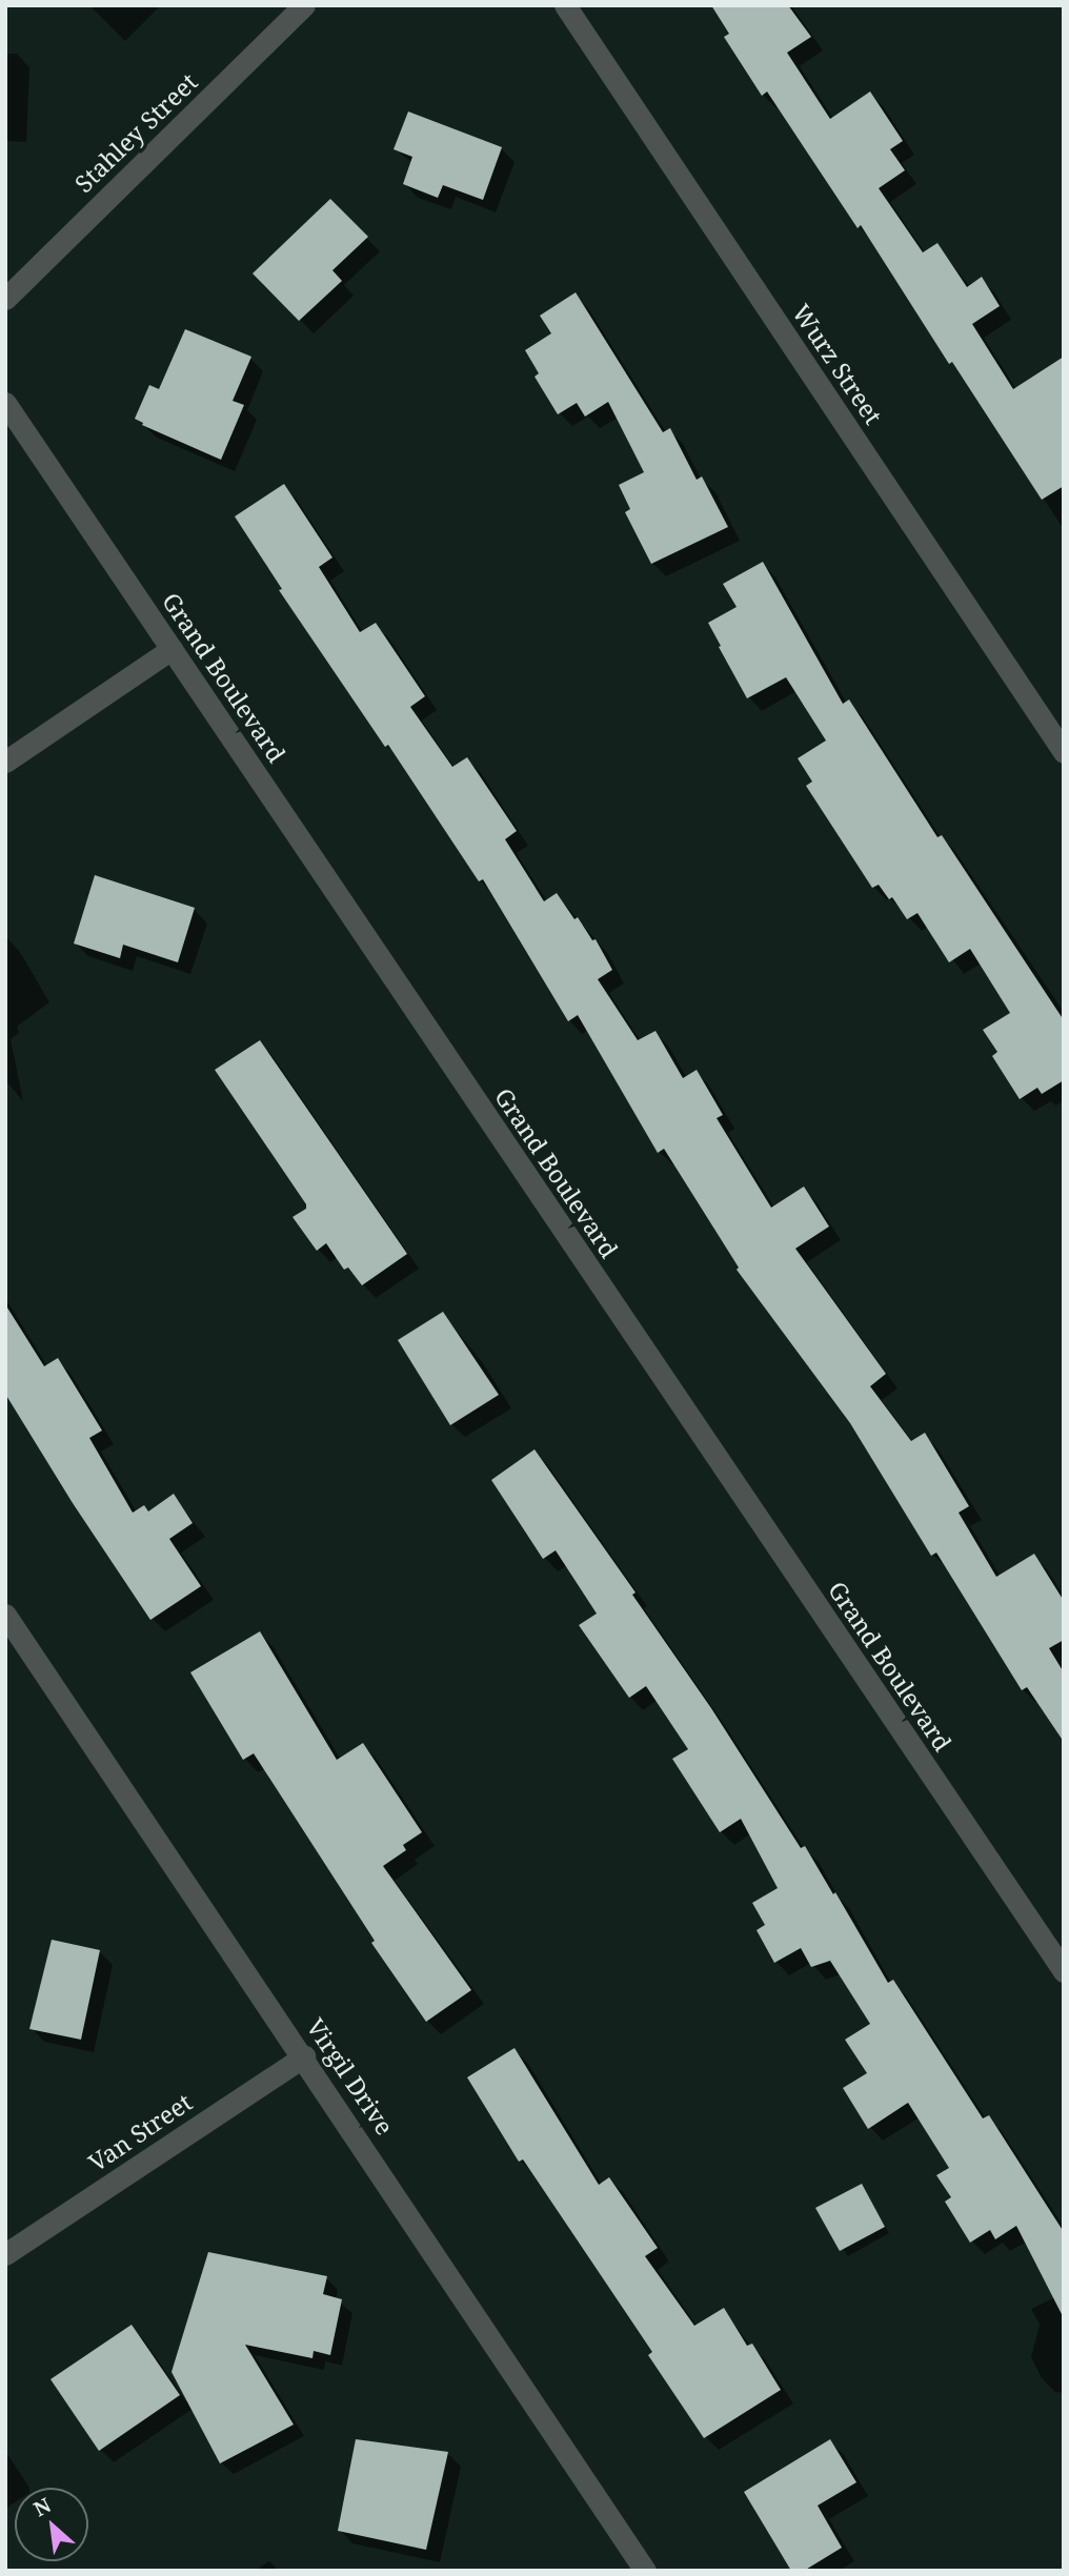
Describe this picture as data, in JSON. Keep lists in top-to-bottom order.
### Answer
{
  "streets": {
    "street": [
      "Stahley Street",
      "Wurz Street",
      "Grand Boulevard",
      "Virgil Drive",
      "Van Street"
    ]
  },
  "crossings": [
    ["Virgil Drive", "Van Street"]
  ],
  "north": "top left"
}
